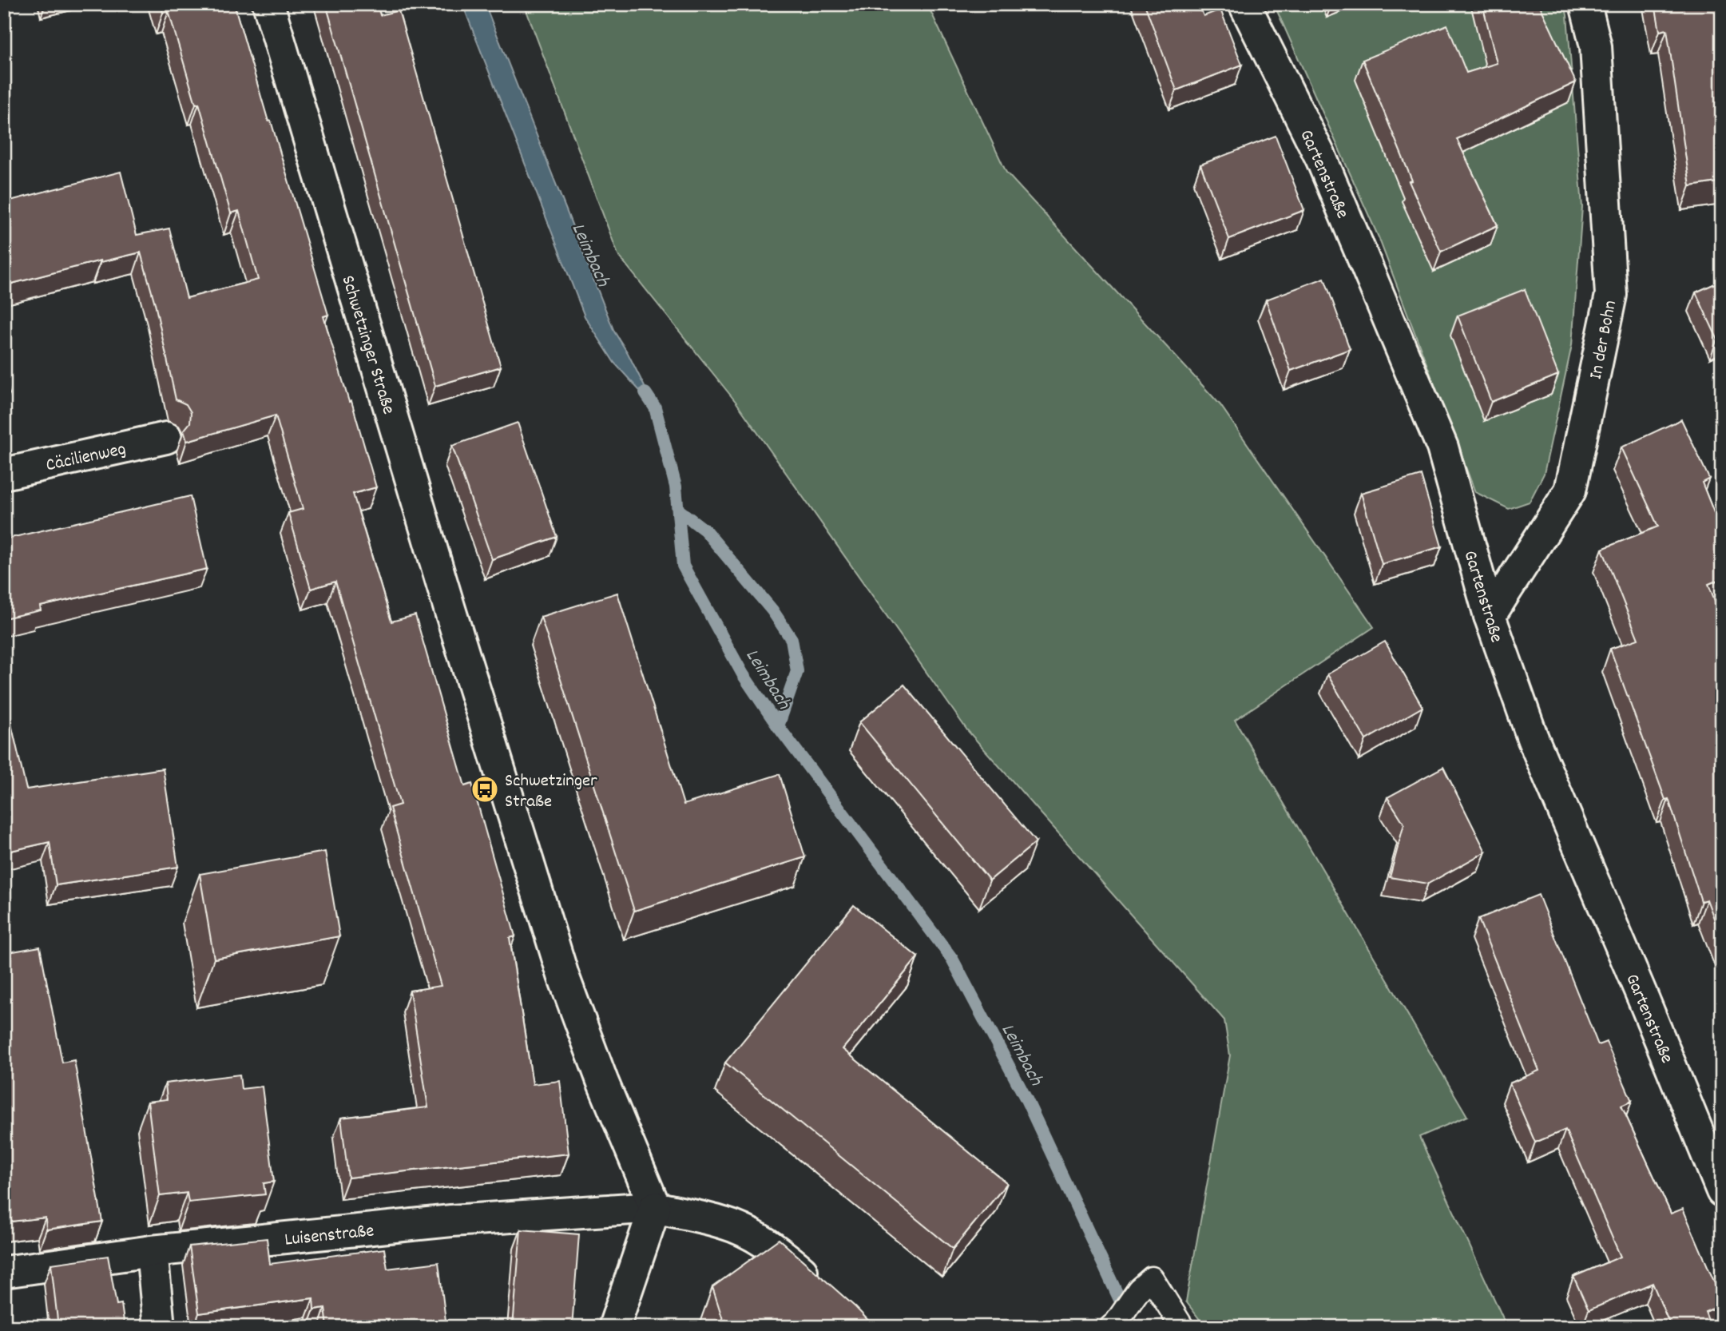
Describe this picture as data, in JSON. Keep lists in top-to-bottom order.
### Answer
{
  "streets": {
    "street": [
      "Gartenstraße",
      "In der Bohn",
      "Schwetzinger Straße",
      "Cäcilienweg",
      "Luisenstraße"
    ]
  },
  "crossings": [
    ["Gartenstraße", "In der Bohn"],
    ["Schwetzinger Straße", "Luisenstraße"]
  ],
  "water": ["Leimbach"],
  "places": {
    "bus stop": ["Schwetzinger Straße"]
  }
}
